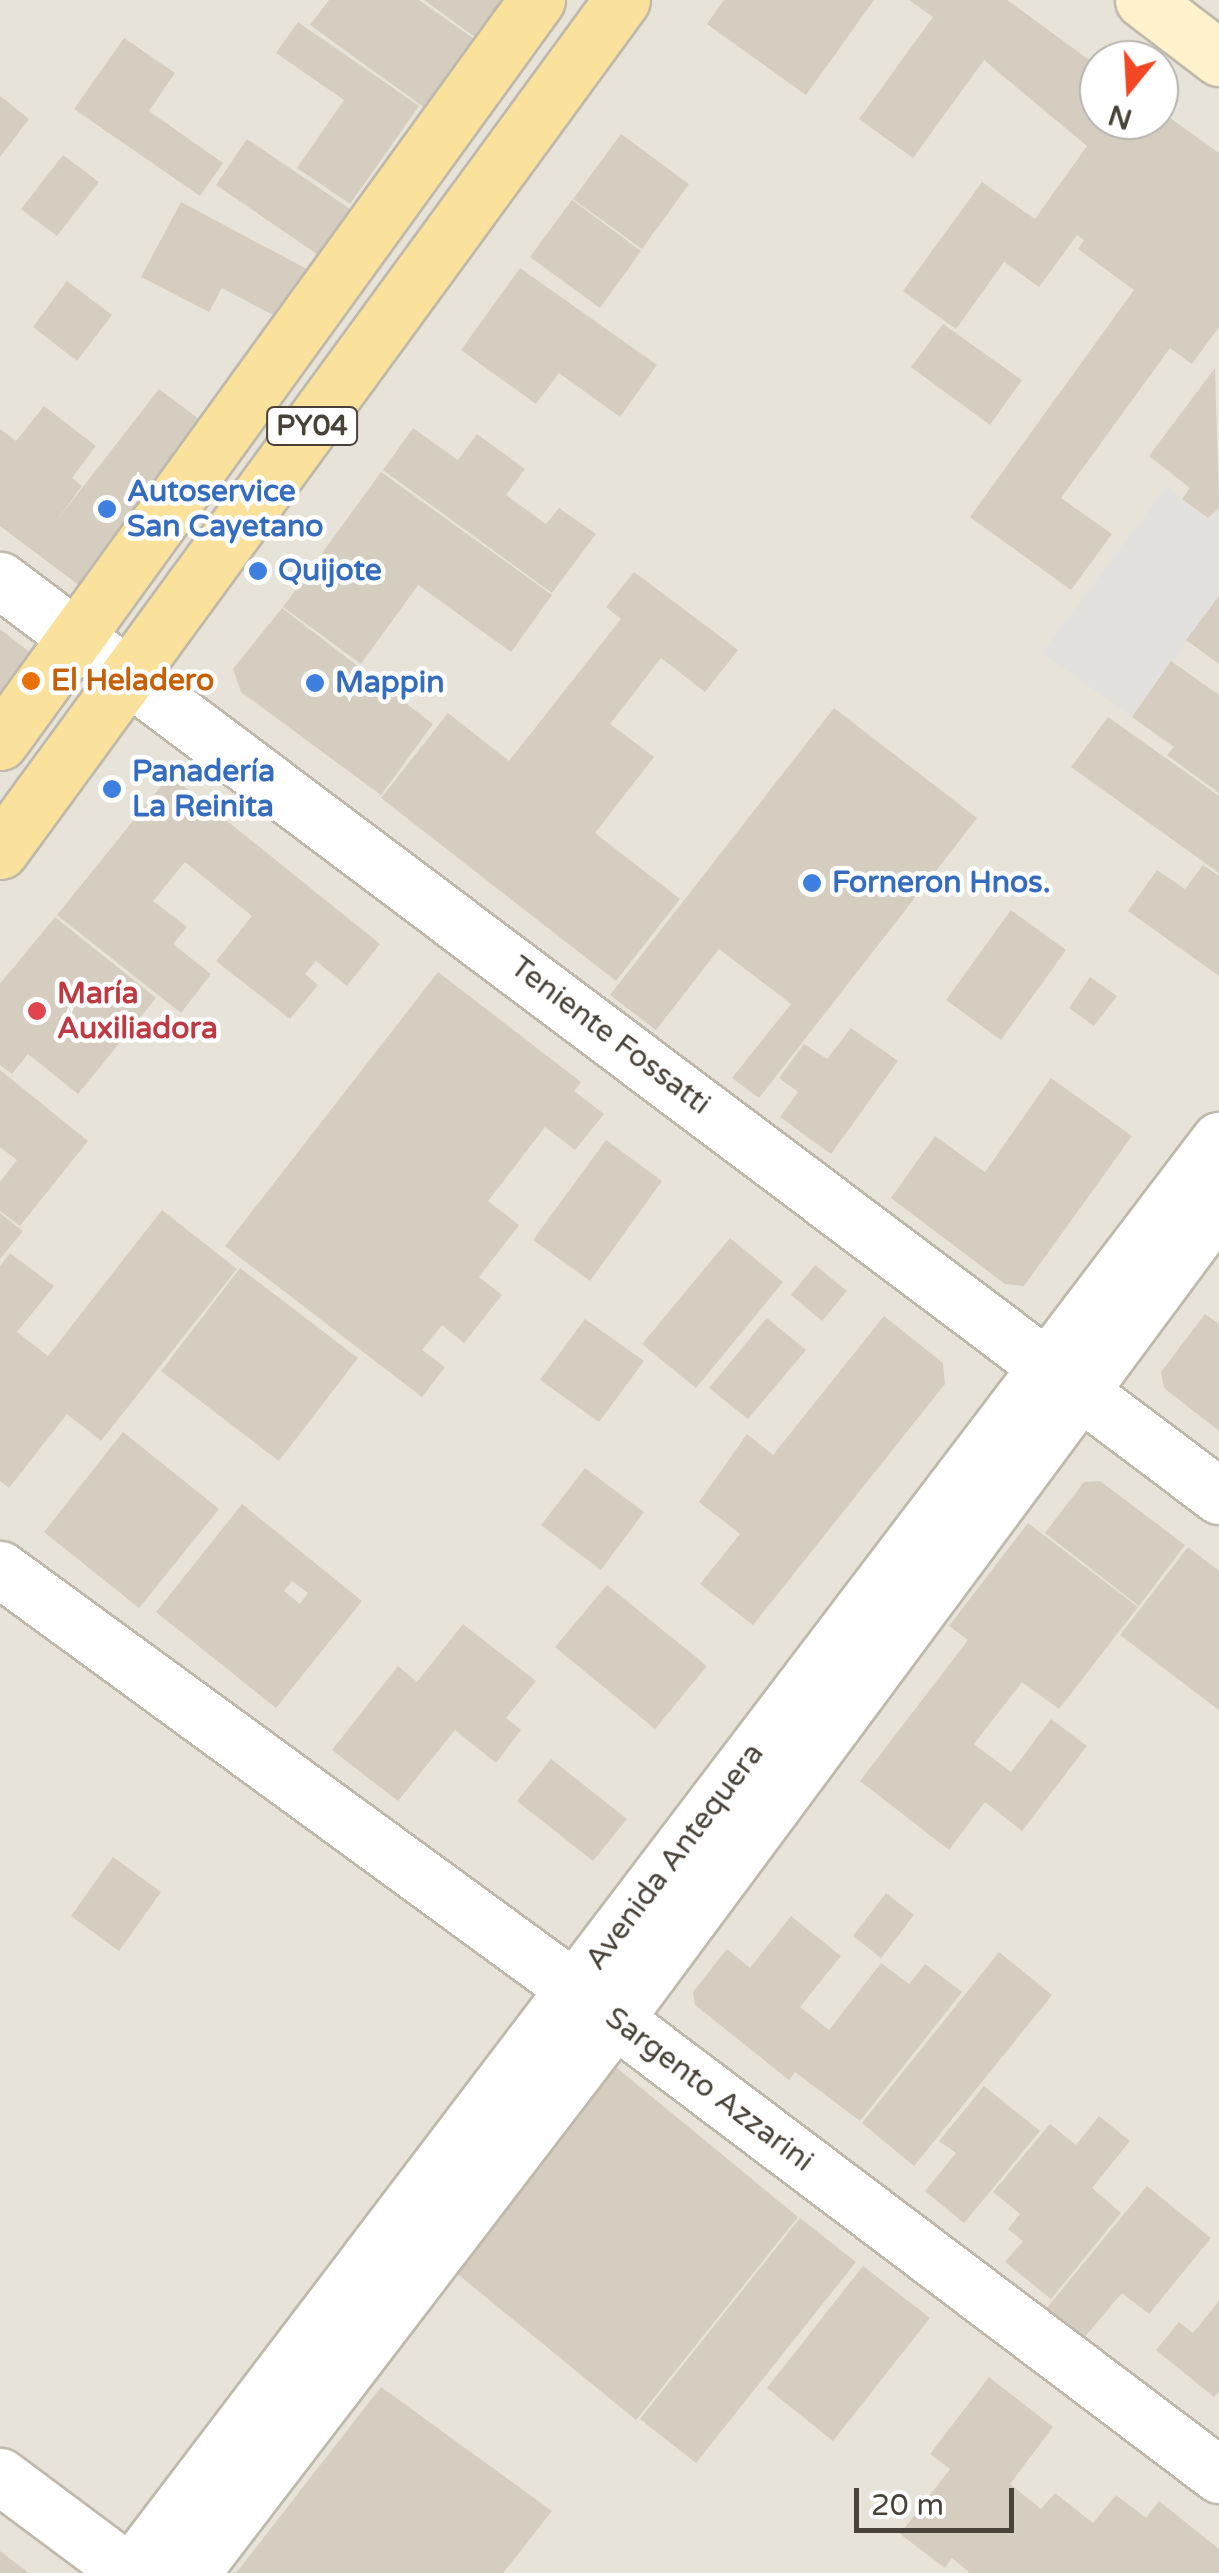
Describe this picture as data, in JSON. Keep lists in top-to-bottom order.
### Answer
{
  "streets": {
    "main road": ["PY04"],
    "street": ["Teniente Fossatti", "Avenida Antequera", "Sargento Azzarini"]
  },
  "crossings": [
    ["PY04", "Teniente Fossatti"],
    ["Teniente Fossatti", "Avenida Antequera"],
    ["Avenida Antequera", "Sargento Azzarini"]
  ],
  "places": [
    "Autoservice San Cayetano",
    "Quijote",
    "El Heladero",
    "Mappin",
    "Panadería La Reinita",
    "Forneron Hnos.",
    "María Auxiliadora"
  ],
  "scale_bar": "20 m",
  "north": "bottom"
}
